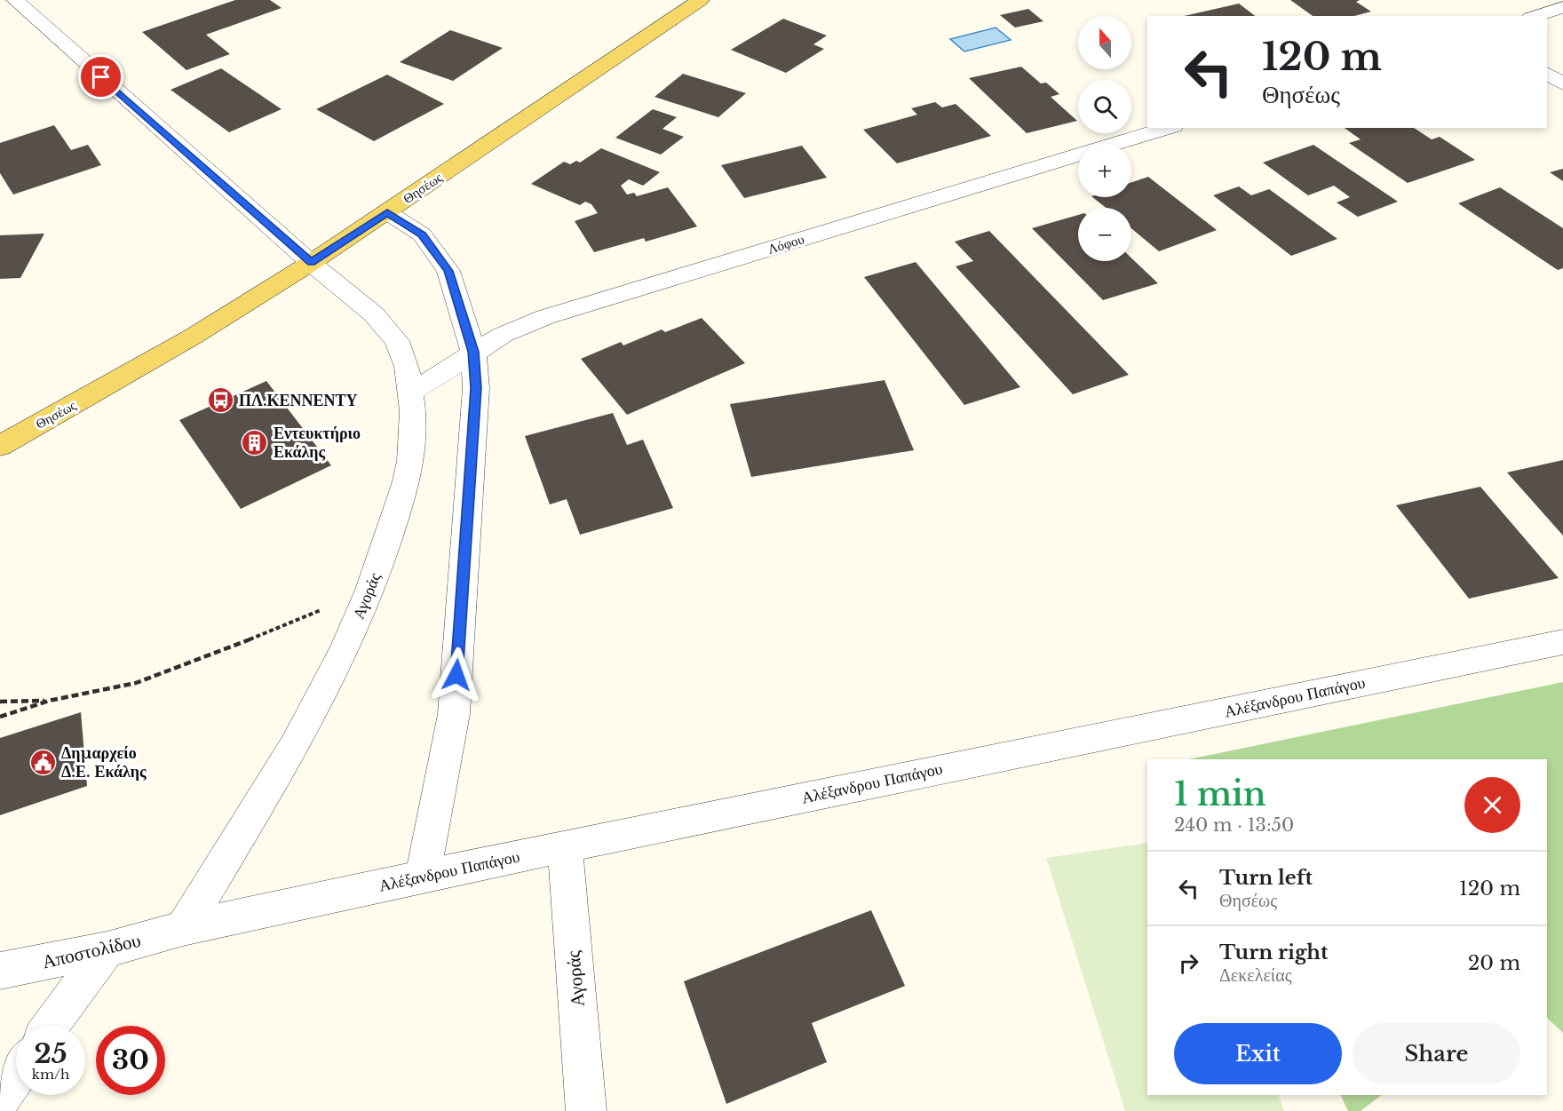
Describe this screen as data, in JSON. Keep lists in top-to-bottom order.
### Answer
{
  "streets": {
    "main road": ["Θησέως"],
    "street": [
      "Λόφου",
      "Αγοράς",
      "Αλέξανδρου Παπάγου",
      "Αποστολίδου"
    ]
  },
  "crossings": [
    ["Θησέως", "Αγοράς"],
    ["Λόφου", "Αγοράς"],
    ["Αγοράς", "Αλέξανδρου Παπάγου"],
    ["Αγοράς", "Αποστολίδου"],
    ["Αλέξανδρου Παπάγου", "Αποστολίδου"]
  ],
  "places": {
    "bus stop": ["ΠΛ.ΚΕΝΝΕΝΤΥ"],
    "building": ["Εντευκτήριο Εκάλης"],
    "public building": ["Δημαρχείο Δ.Ε. Εκάλης"]
  },
  "north": "top",
  "page": {
    "map_buttons": ["+", "−"],
    "turn": ["120 m", "Θησέως"],
    "heading": ["1 min", "240 m · 13:50"],
    "list": [
      {
        "name": "Turn left",
        "note": "Θησέως",
        "value": "120 m"
      },
      {
        "name": "Turn right",
        "note": "Δεκελείας",
        "value": "20 m"
      }
    ],
    "buttons": ["Exit", "Share"],
    "speed": "25 km/h",
    "limit": "30"
  }
}
